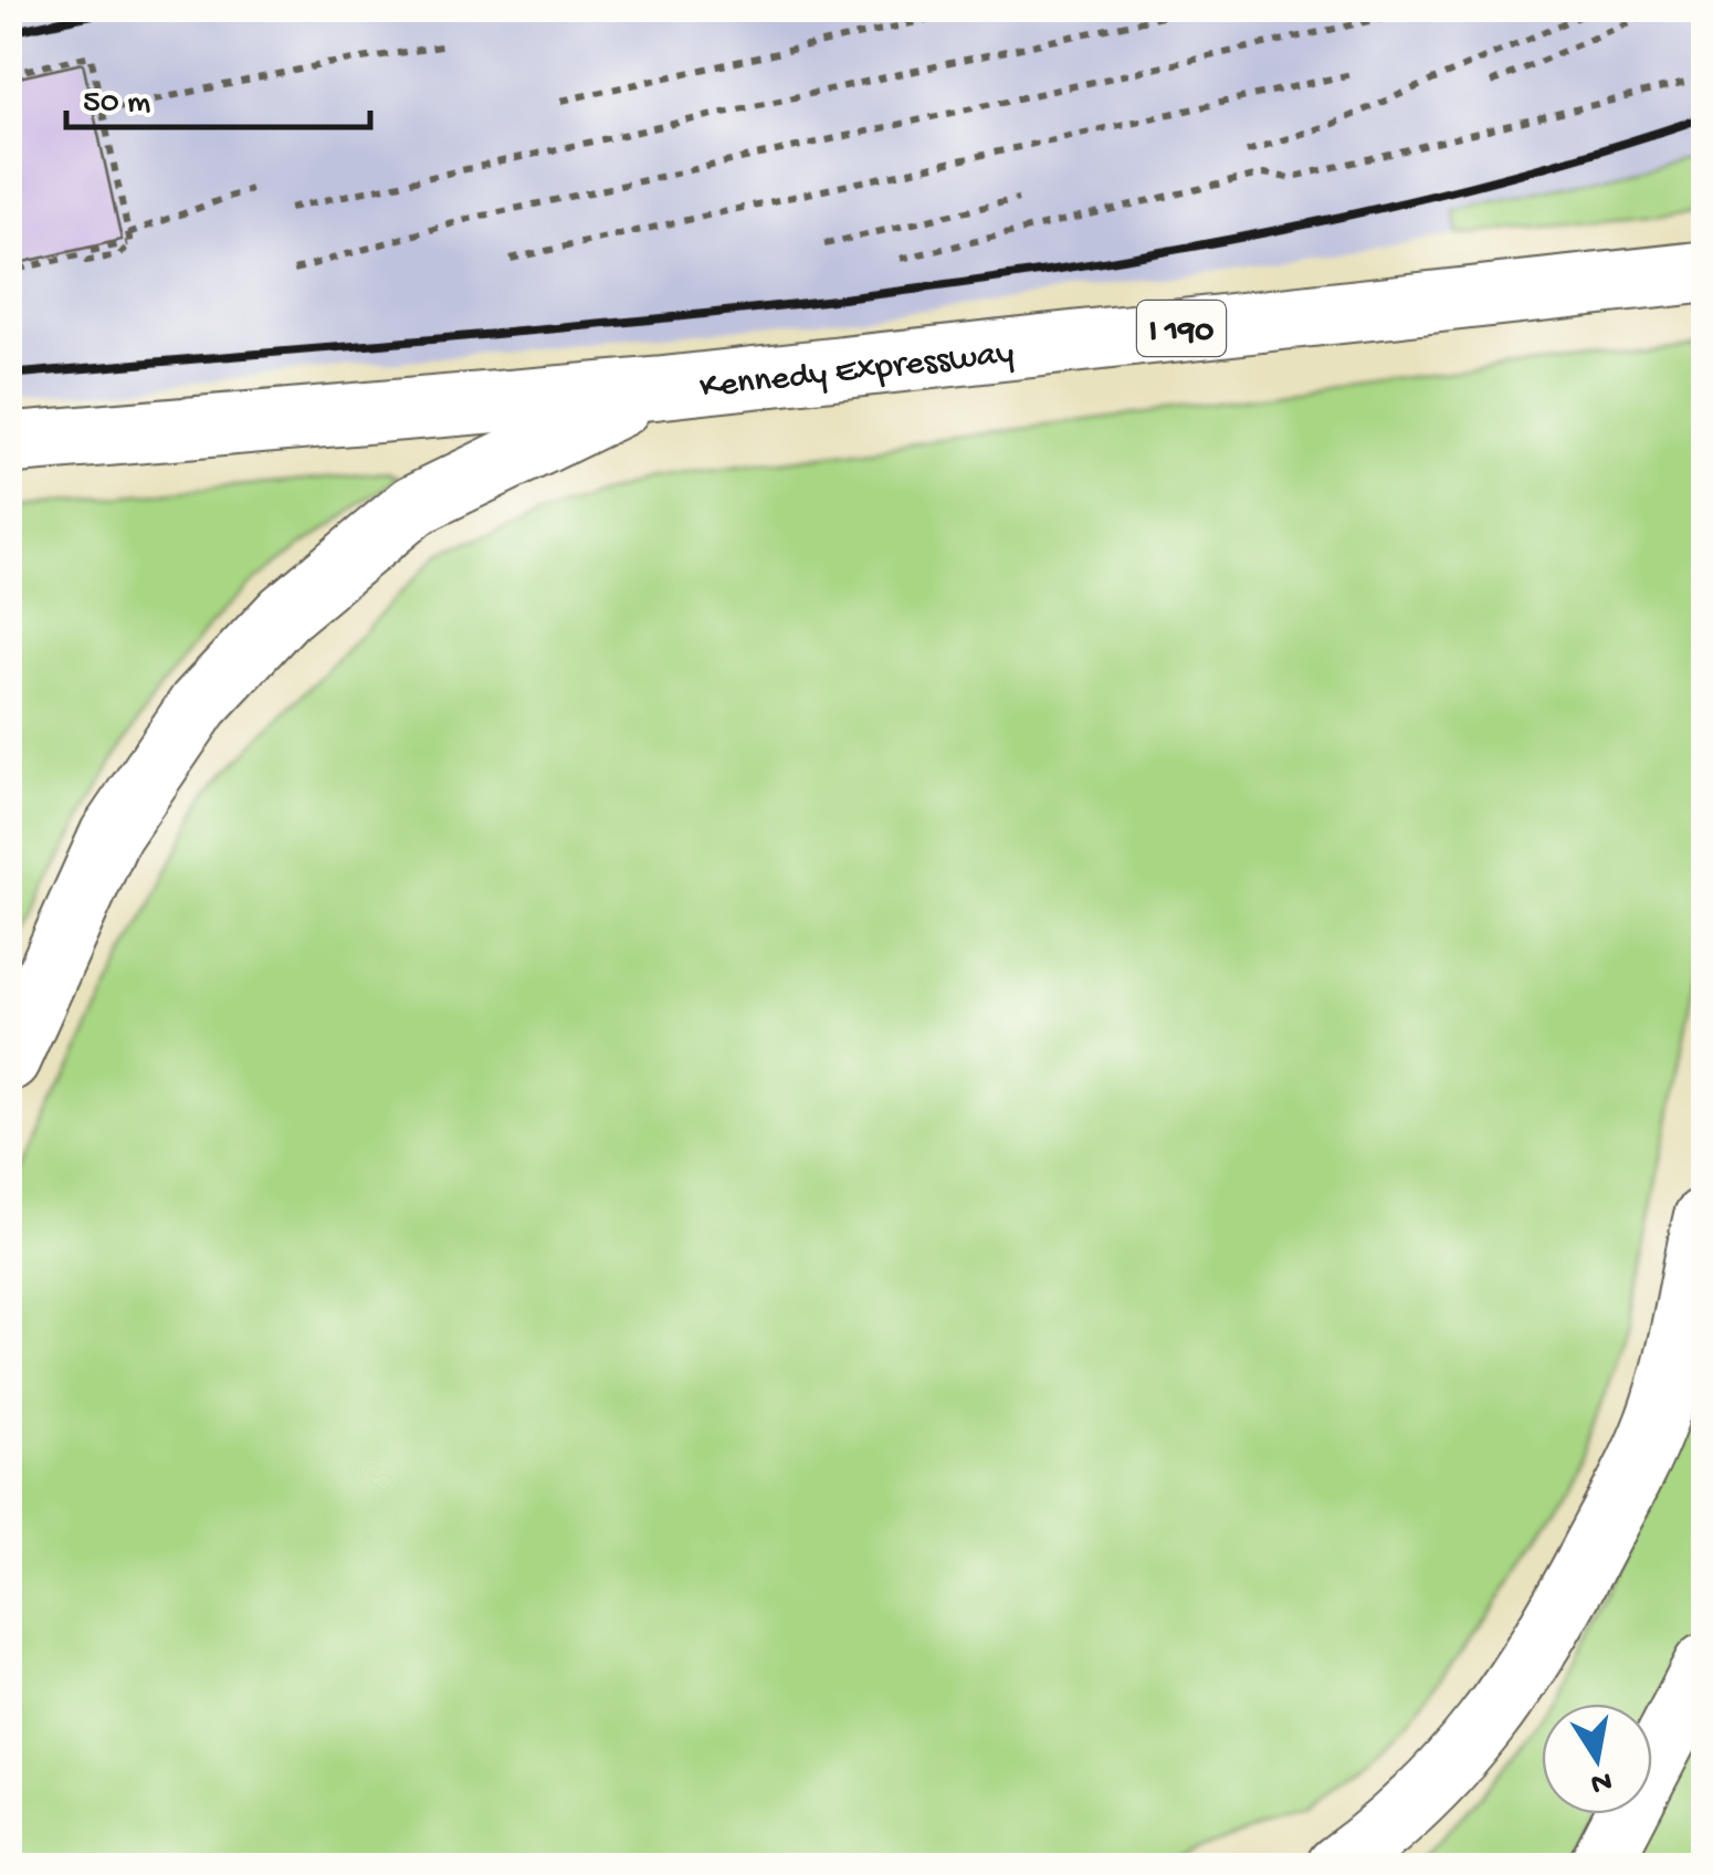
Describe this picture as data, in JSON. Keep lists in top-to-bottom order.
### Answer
{
  "streets": {
    "highway": ["I 190", "Kennedy Expressway"]
  },
  "scale_bar": "50 m",
  "north": "bottom"
}
